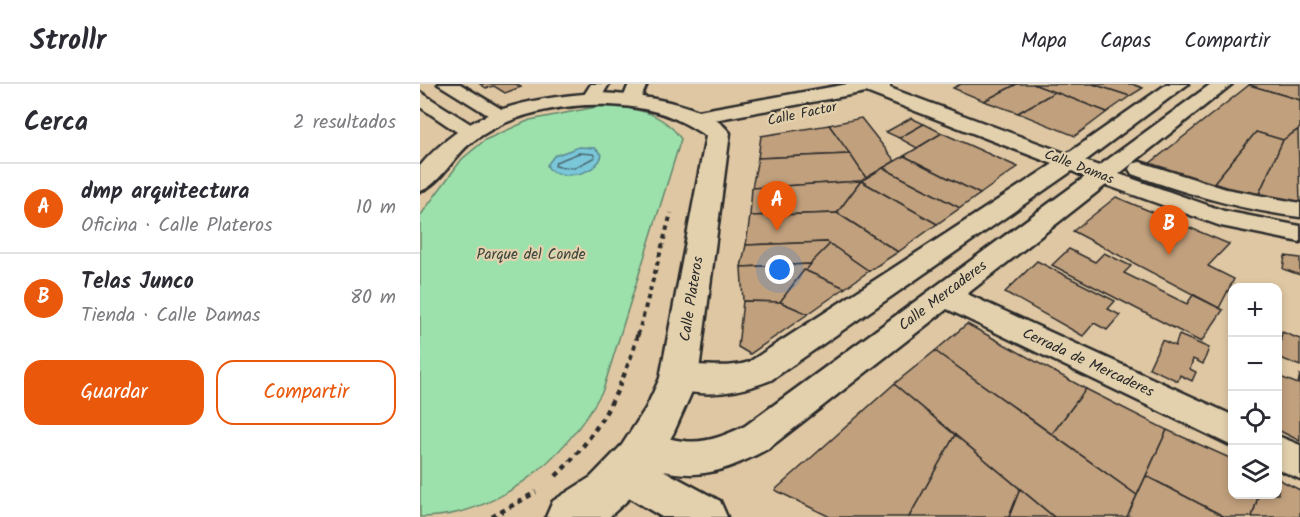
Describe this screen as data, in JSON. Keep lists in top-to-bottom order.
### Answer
{
  "streets": {
    "street": [
      "Calle Factor",
      "Calle Damas",
      "Calle Mercaderes",
      "Calle Plateros",
      "Cerrada de Mercaderes"
    ]
  },
  "crossings": [
    ["Calle Factor", "Calle Damas"],
    ["Calle Factor", "Calle Plateros"],
    ["Calle Damas", "Calle Mercaderes"],
    ["Calle Mercaderes", "Calle Plateros"],
    ["Calle Mercaderes", "Cerrada de Mercaderes"]
  ],
  "parks": ["Parque del Conde"],
  "page": {
    "header": "Strollr",
    "nav": ["Mapa", "Capas", "Compartir"],
    "heading": ["Cerca", "2 resultados"],
    "list": [
      {
        "mark": "A",
        "name": "dmp arquitectura",
        "note": "Oficina · Calle Plateros",
        "value": "10 m"
      },
      {
        "mark": "B",
        "name": "Telas Junco",
        "note": "Tienda · Calle Damas",
        "value": "80 m"
      }
    ],
    "pins": ["A", "B"],
    "map_buttons": ["+", "−"],
    "buttons": ["Guardar", "Compartir"]
  }
}
